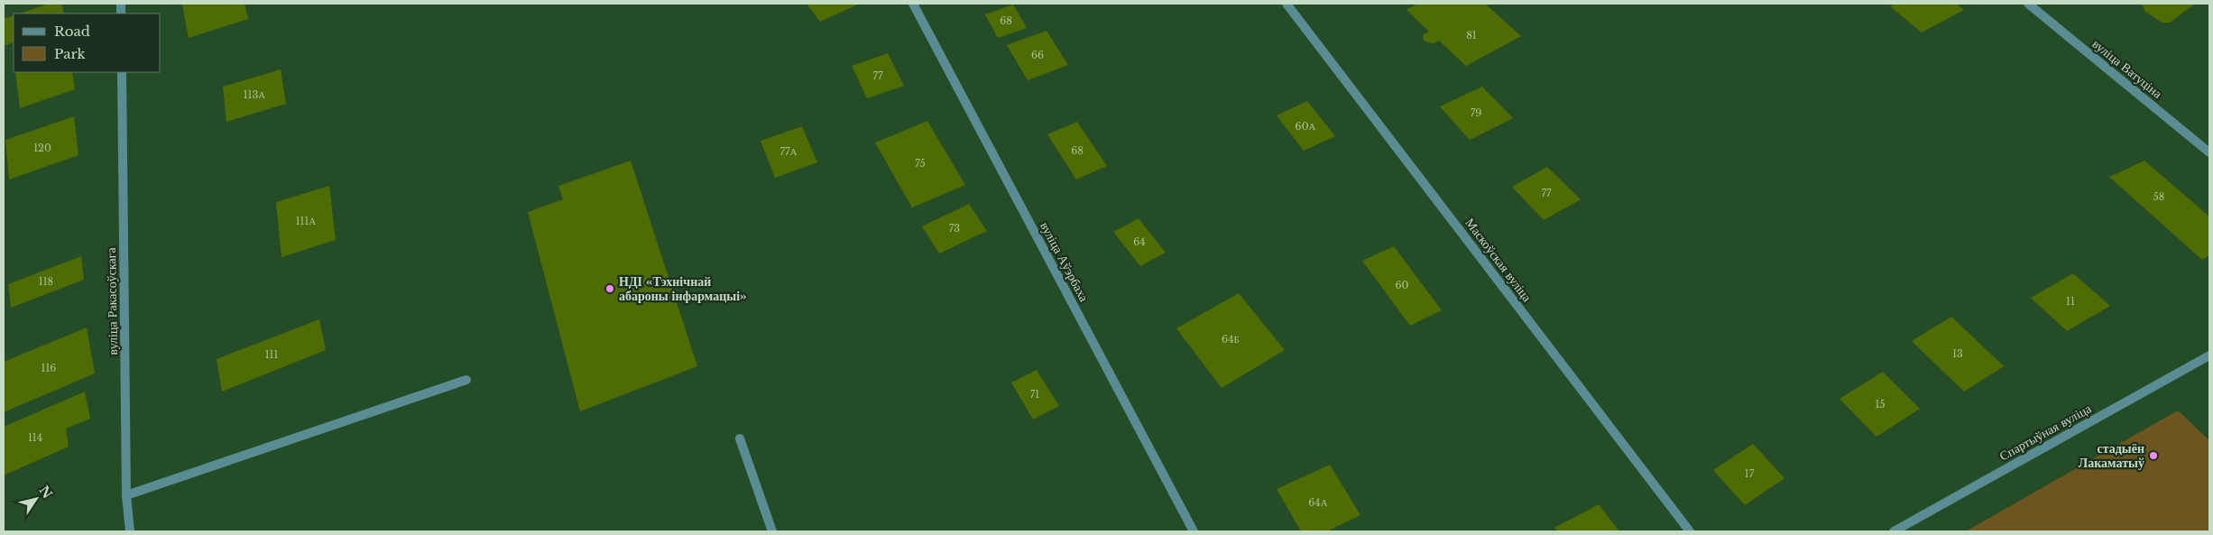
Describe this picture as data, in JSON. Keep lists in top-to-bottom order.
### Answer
{
  "streets": {
    "street": [
      "вуліца Ватуціна",
      "Маскоўская вуліца",
      "вуліца Аўэрбаха",
      "вуліца Ракасоўскага",
      "Спартыўная вуліца"
    ]
  },
  "places": ["НДІ «Тэхнічнай абароны інфармацыі»", "стадыён Лакаматыў"],
  "house_numbers": [
    "68",
    "81",
    "66",
    "77",
    "113А",
    "79",
    "60А",
    "120",
    "68",
    "77А",
    "75",
    "77",
    "58",
    "111А",
    "73",
    "64",
    "118",
    "60",
    "11",
    "64Б",
    "13",
    "111",
    "116",
    "71",
    "15",
    "114",
    "17",
    "64А"
  ],
  "legend": ["Road", "Park"],
  "north": "top right"
}
